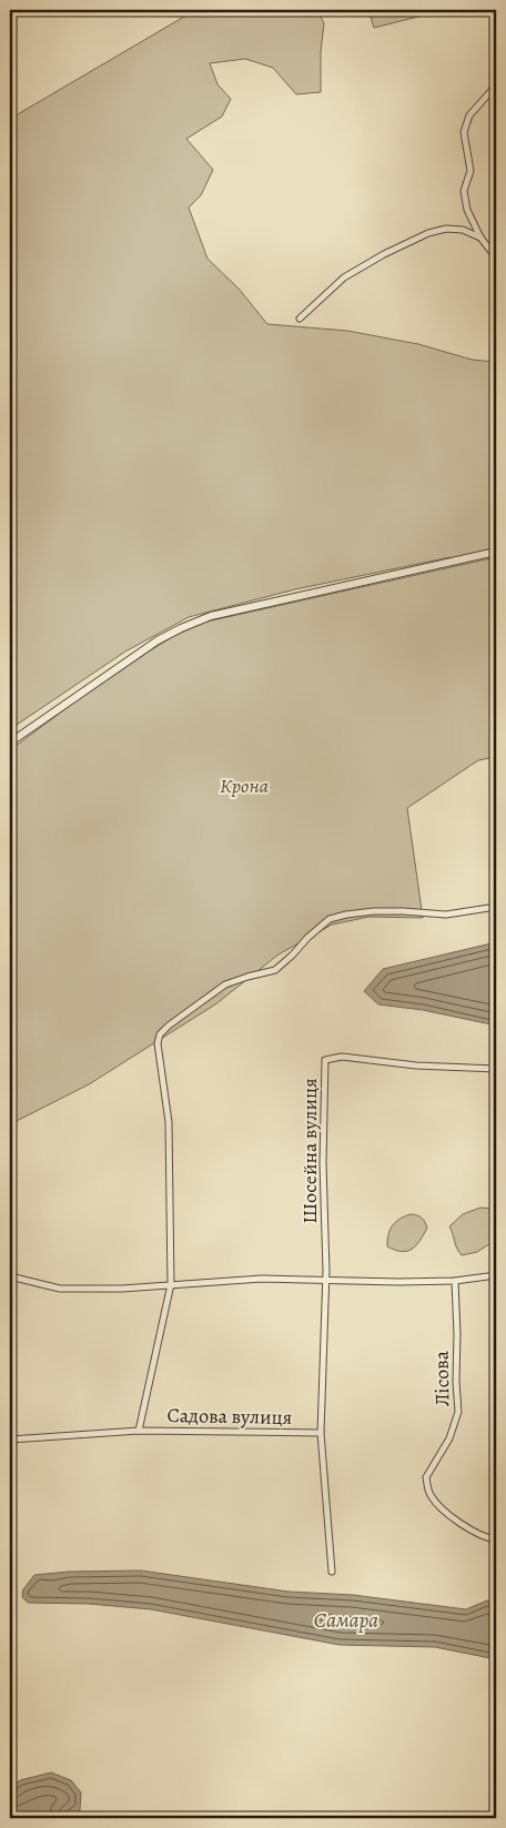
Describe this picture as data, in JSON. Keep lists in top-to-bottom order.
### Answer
{
  "streets": {
    "street": ["Шосейна вулиця", "Лісова", "Садова вулиця"]
  },
  "crossings": [
    ["Шосейна вулиця", "Садова вулиця"]
  ],
  "water": ["Самара"],
  "parks": ["Крона"]
}
